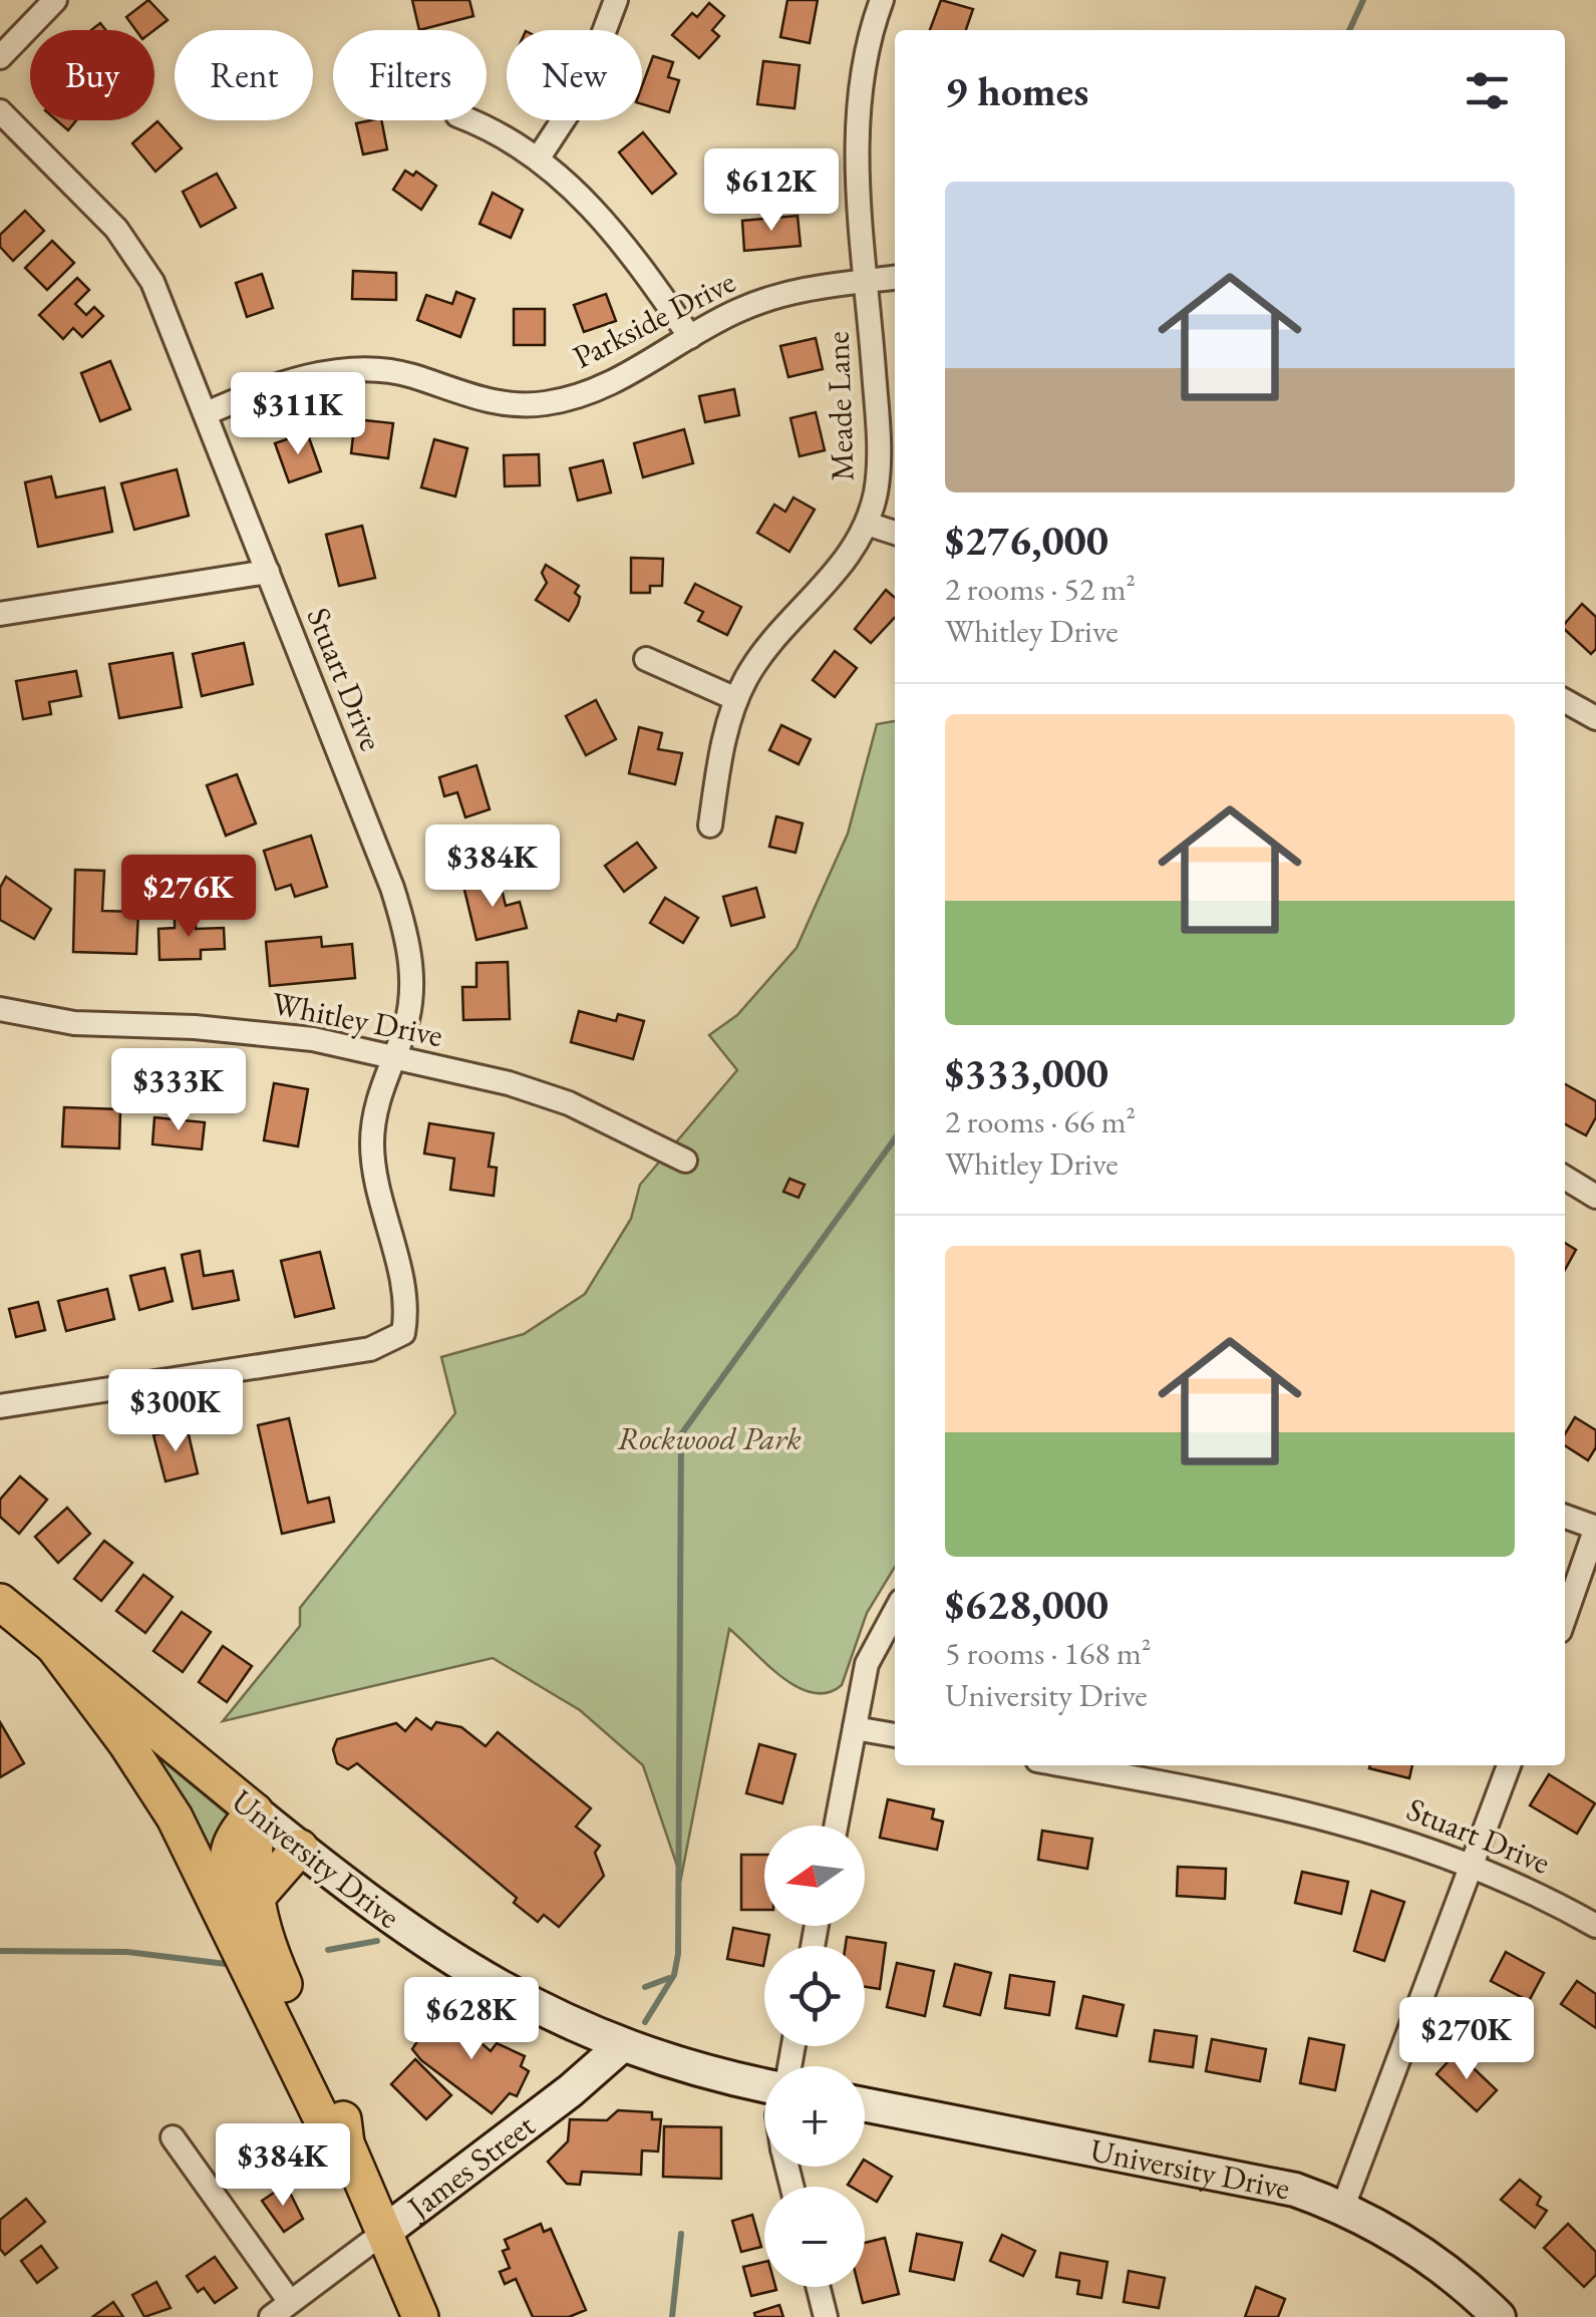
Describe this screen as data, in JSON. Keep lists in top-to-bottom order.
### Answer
{
  "streets": {
    "main road": ["University Drive"],
    "street": [
      "Parkside Drive",
      "Meade Lane",
      "Stuart Drive",
      "Whitley Drive",
      "James Street"
    ]
  },
  "crossings": [
    ["Parkside Drive", "Meade Lane"],
    ["Parkside Drive", "Stuart Drive"],
    ["Stuart Drive", "Whitley Drive"],
    ["University Drive", "James Street"]
  ],
  "parks": ["Rockwood Park"],
  "north": "left",
  "page": {
    "chip": [
      "Buy",
      "Rent",
      "Filters",
      "New"
    ],
    "heading": "9 homes",
    "price": [
      "$612K",
      "$311K",
      "$384K",
      "$276K",
      "$333K",
      "$300K",
      "$628K",
      "$270K",
      "$384K"
    ],
    "list": [
      {
        "name": "$276,000",
        "note": "2 rooms · 52 m² · Whitley Drive"
      },
      {
        "name": "$333,000",
        "note": "2 rooms · 66 m² · Whitley Drive"
      },
      {
        "name": "$628,000",
        "note": "5 rooms · 168 m² · University Drive"
      }
    ],
    "map_buttons": ["+", "−"]
  }
}
